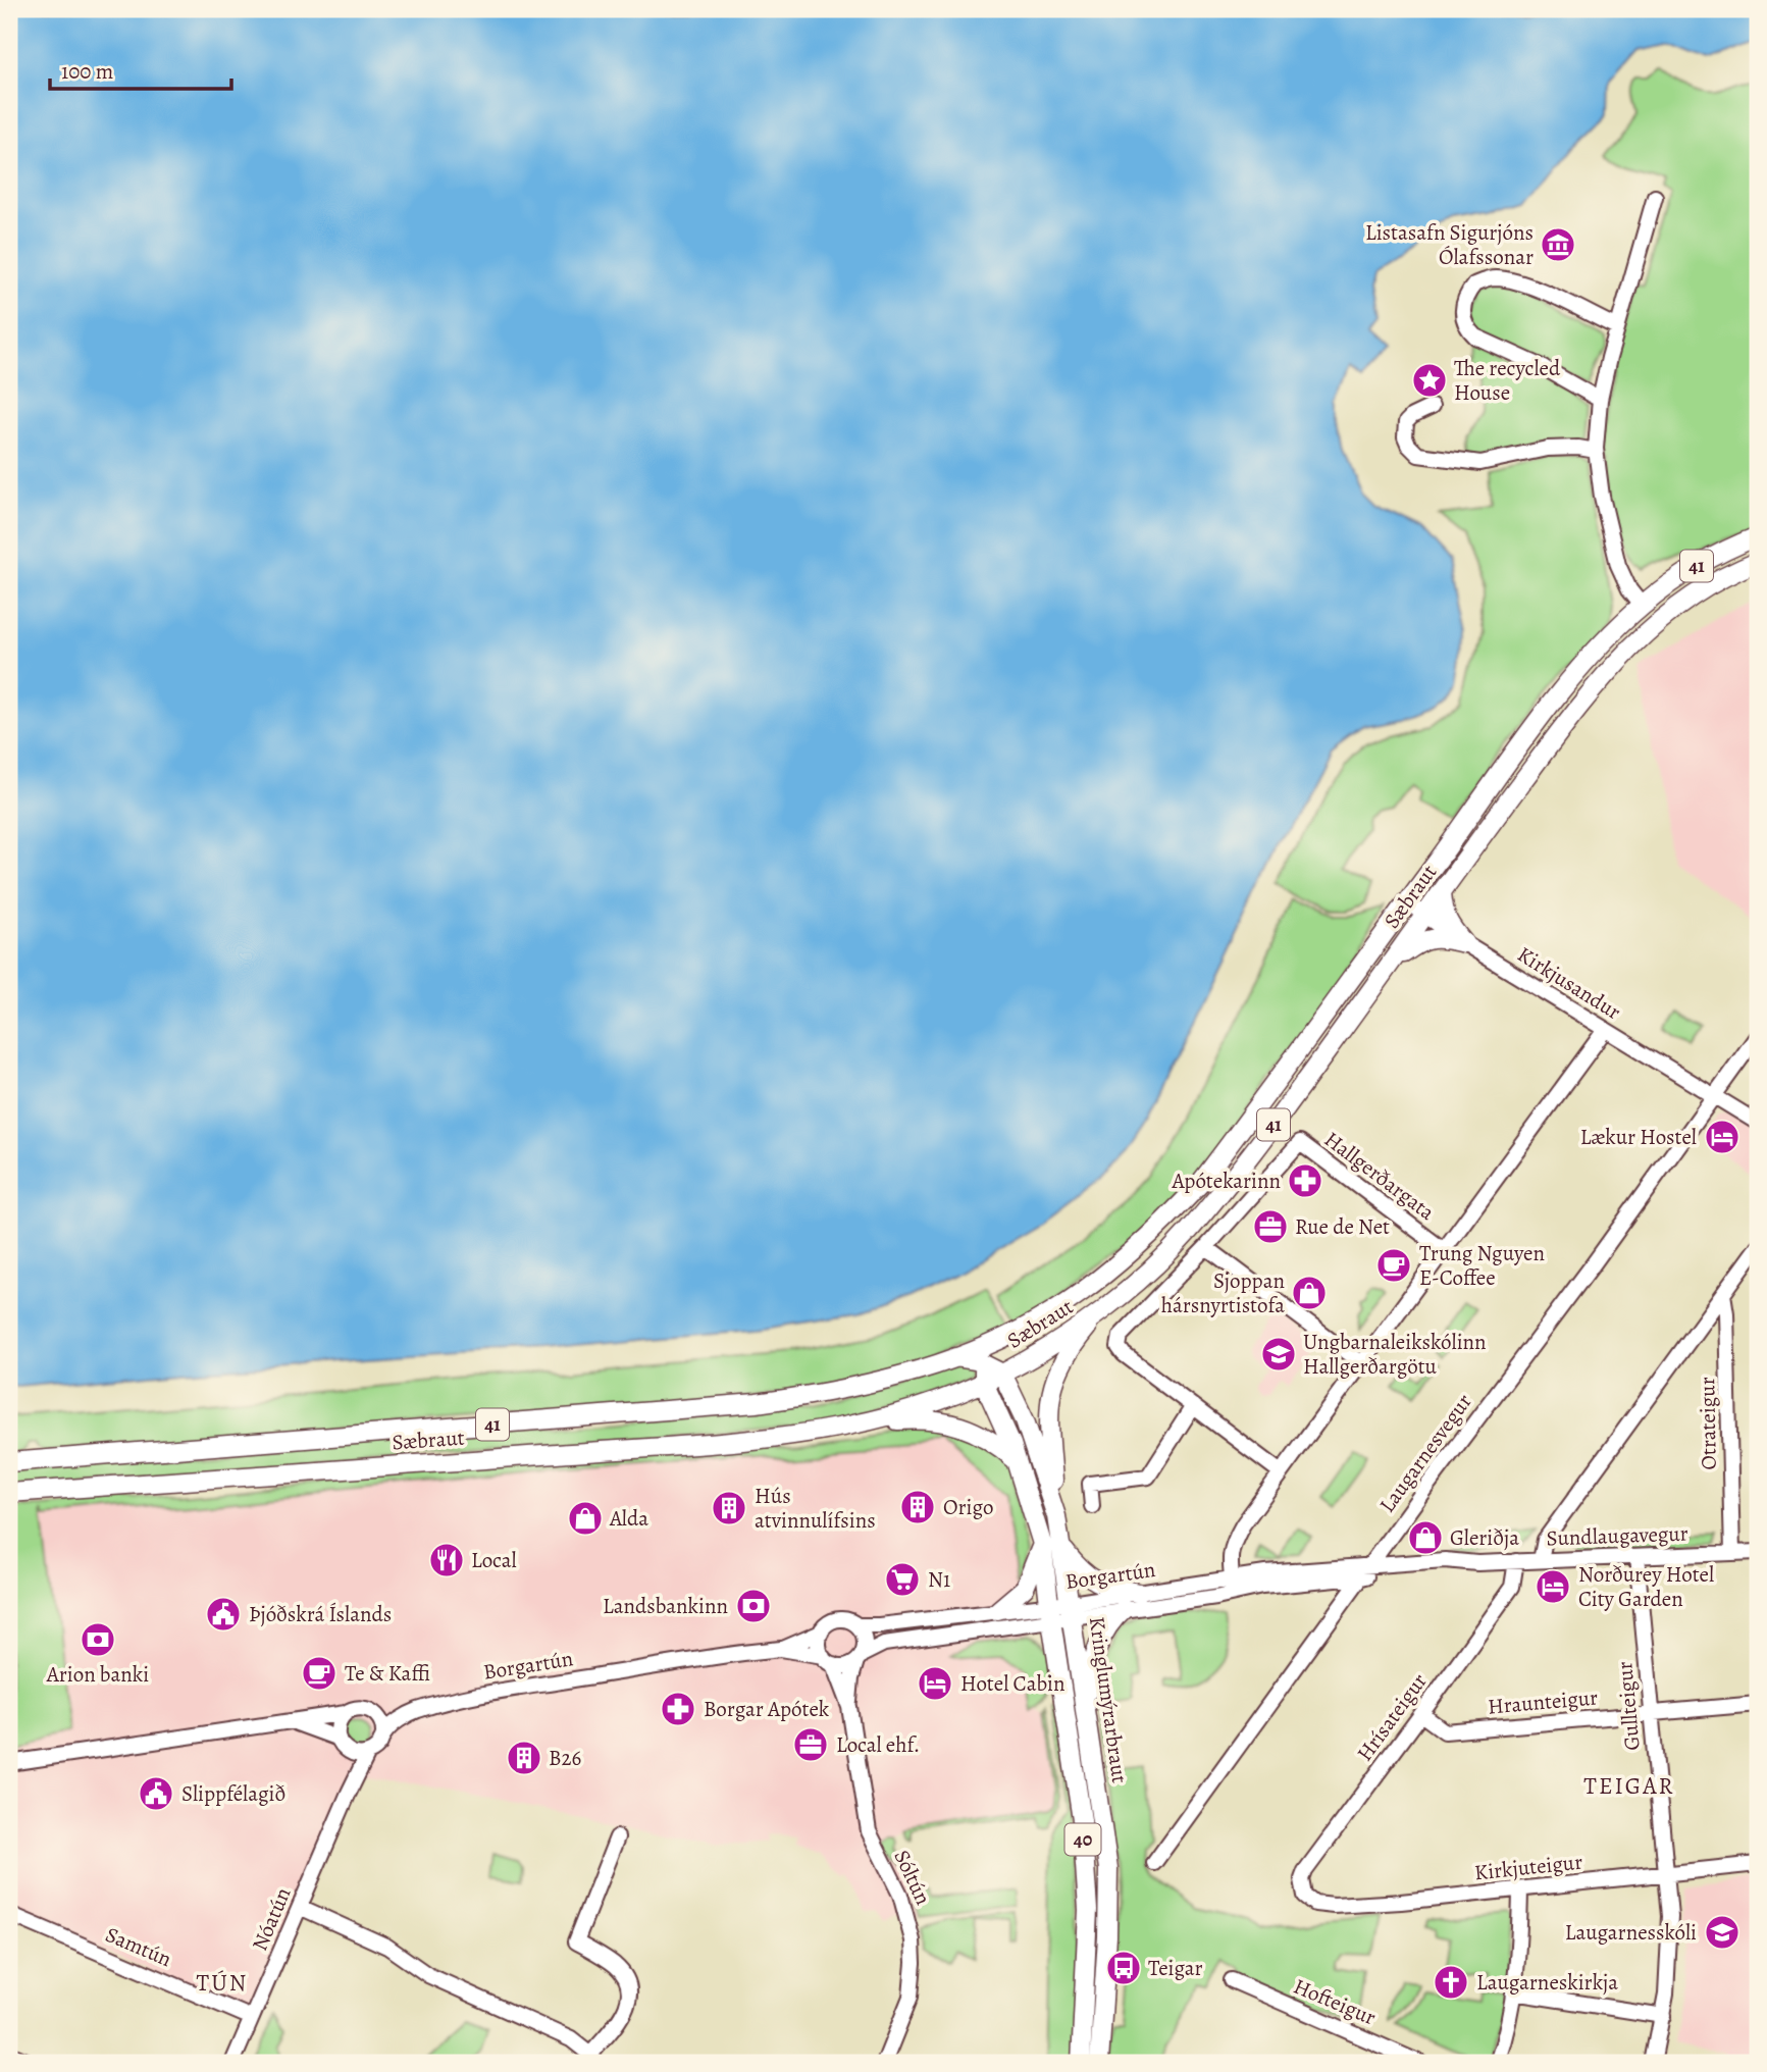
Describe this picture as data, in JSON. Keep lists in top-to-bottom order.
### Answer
{
  "streets": {
    "main road": [
      "41",
      "Sæbraut",
      "Kringlumýrarbraut",
      "40"
    ],
    "street": [
      "Kirkjusandur",
      "Hallgerðargata",
      "Otrateigur",
      "Laugarnesvegur",
      "Sundlaugavegur",
      "Borgartún",
      "Hraunteigur",
      "Gullteigur",
      "Hrísateigur",
      "Kirkjuteigur",
      "Sóltún",
      "Nóatún",
      "Samtún",
      "Hofteigur"
    ]
  },
  "crossings": [
    ["Sæbraut", "Kirkjusandur"],
    ["Sæbraut", "Kringlumýrarbraut"],
    ["Kirkjusandur", "Hallgerðargata"],
    ["Kirkjusandur", "Laugarnesvegur"],
    ["Hallgerðargata", "Borgartún"],
    ["Otrateigur", "Sundlaugavegur"],
    ["Laugarnesvegur", "Sundlaugavegur"],
    ["Laugarnesvegur", "Borgartún"],
    ["Sundlaugavegur", "Borgartún"],
    ["Sundlaugavegur", "Gullteigur"],
    ["Sundlaugavegur", "Hrísateigur"],
    ["Borgartún", "Kringlumýrarbraut"],
    ["Borgartún", "Sóltún"],
    ["Borgartún", "Nóatún"],
    ["Hraunteigur", "Gullteigur"],
    ["Hraunteigur", "Hrísateigur"],
    ["Gullteigur", "Kirkjuteigur"],
    ["Hrísateigur", "Kirkjuteigur"],
    ["Nóatún", "Samtún"]
  ],
  "districts": ["TEIGAR", "TÚN"],
  "places": {
    "museum": ["Listasafn Sigurjóns Ólafssonar"],
    "place": ["The recycled House"],
    "hotel": ["Lækur Hostel", "Norðurey Hotel City Garden", "Hotel Cabin"],
    "pharmacy": ["Apótekarinn", "Borgar Apótek"],
    "office": ["Rue de Net", "Local ehf."],
    "cafe": ["Trung Nguyen E-Coffee", "Te & Kaffi"],
    "shop": ["Sjoppan hársnyrtistofa", "Alda", "Gleriðja"],
    "school or university": ["Ungbarnaleikskólinn Hallgerðargötu", "Laugarnesskóli"],
    "building": ["Origo", "Hús atvinnulífsins", "B26"],
    "restaurant": ["Local"],
    "supermarket": ["N1"],
    "bank": ["Landsbankinn", "Arion banki"],
    "public building": ["Þjóðskrá Íslands", "Slippfélagið"],
    "bus stop": ["Teigar"],
    "church": ["Laugarneskirkja"]
  },
  "scale_bar": "100 m"
}
